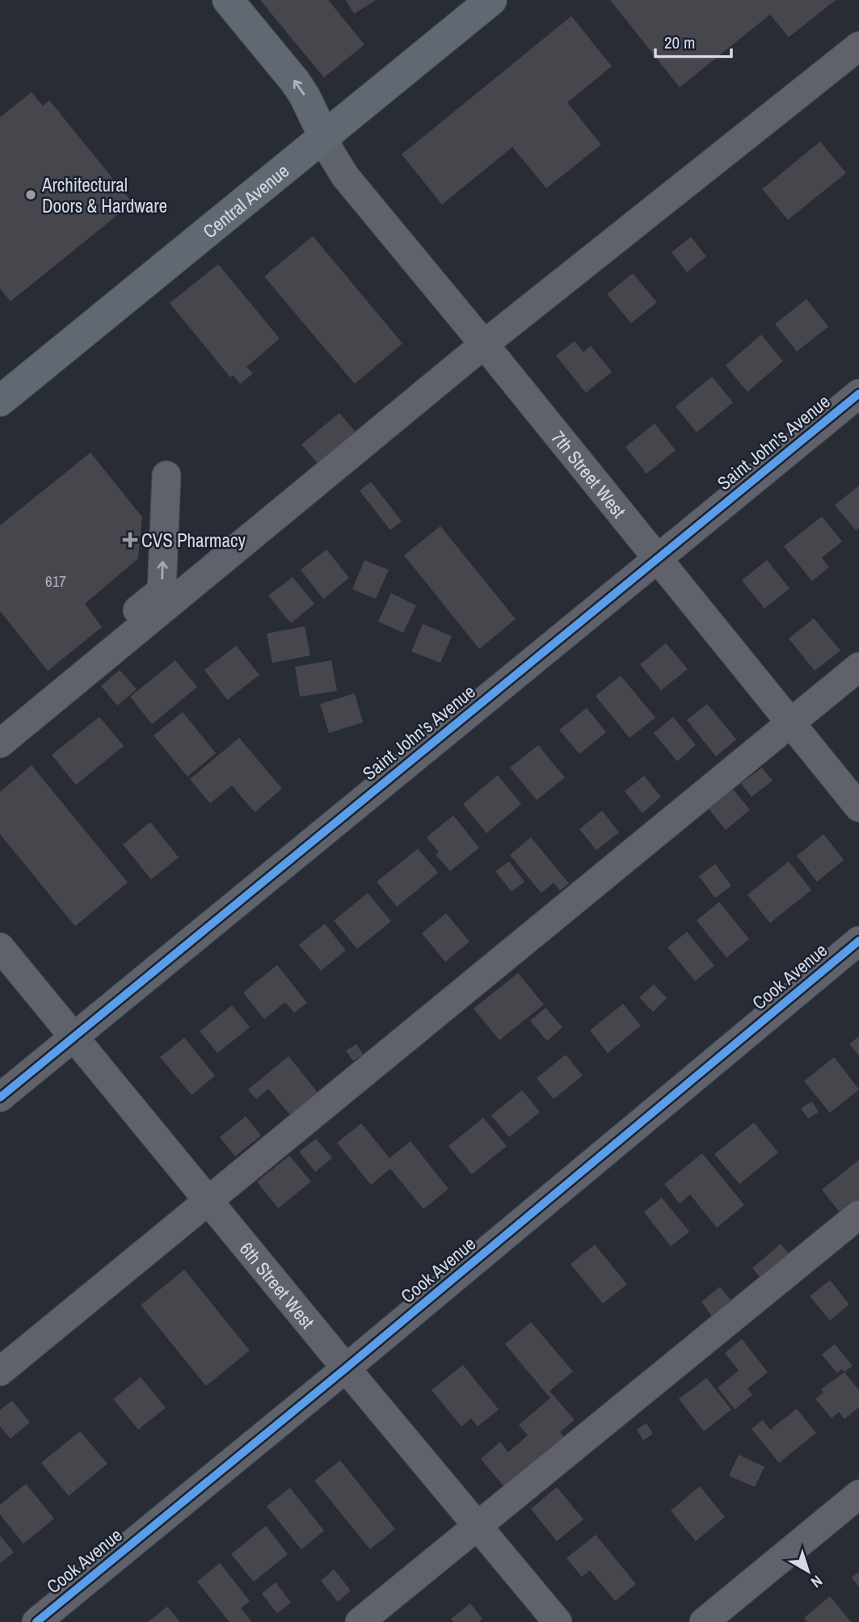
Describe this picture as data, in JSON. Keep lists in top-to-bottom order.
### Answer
{
  "streets": {
    "main road": ["Central Avenue"],
    "street": [
      "Saint John's Avenue",
      "7th Street West",
      "Cook Avenue",
      "6th Street West"
    ]
  },
  "crossings": [
    ["Central Avenue", "7th Street West"],
    ["Saint John's Avenue", "7th Street West"],
    ["Saint John's Avenue", "6th Street West"],
    ["Cook Avenue", "6th Street West"]
  ],
  "places": {
    "other": ["Architectural Doors & Hardware"],
    "health": ["CVS Pharmacy"]
  },
  "house_numbers": ["617"],
  "scale_bar": "20 m",
  "north": "bottom right"
}
